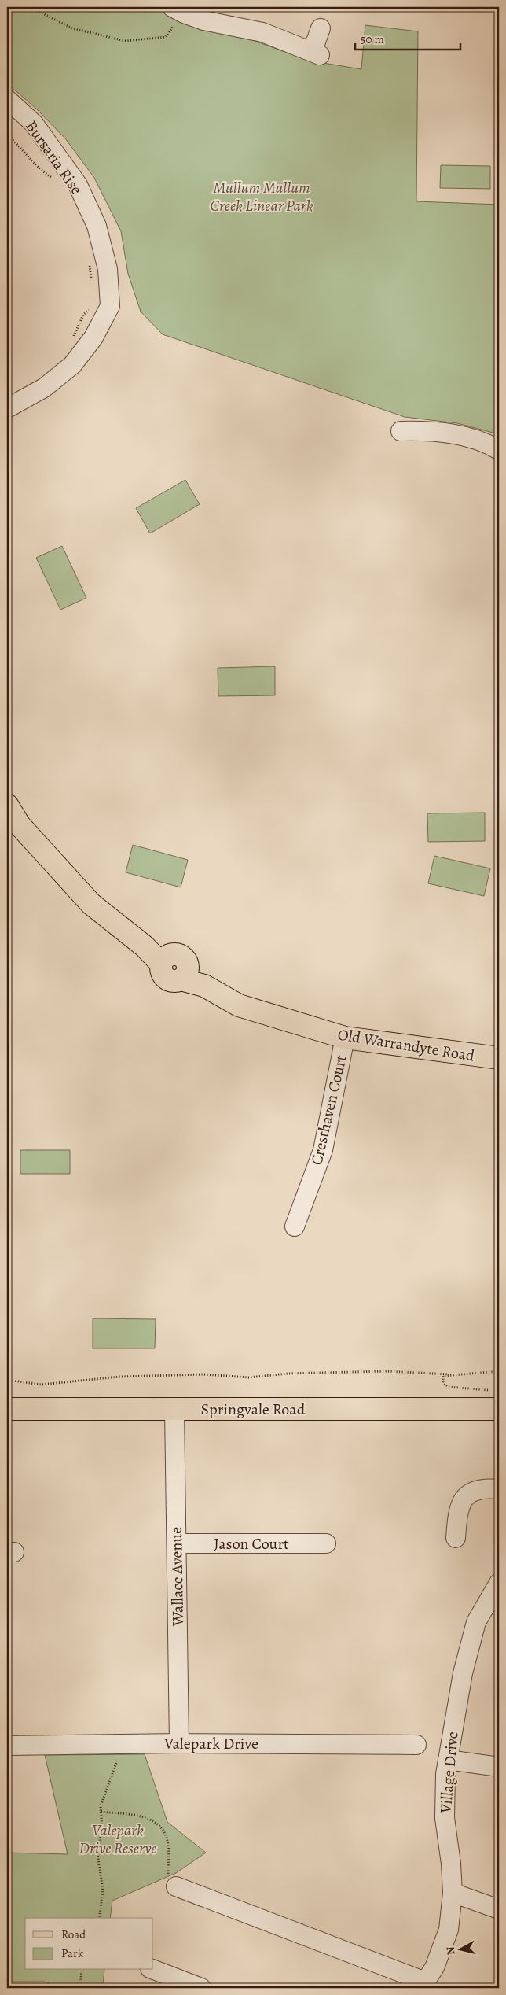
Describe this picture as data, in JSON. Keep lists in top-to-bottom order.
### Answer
{
  "streets": {
    "main road": ["Old Warrandyte Road", "Springvale Road"],
    "street": [
      "Bursaria Rise",
      "Cresthaven Court",
      "Jason Court",
      "Wallace Avenue",
      "Valepark Drive",
      "Village Drive"
    ]
  },
  "crossings": [
    ["Old Warrandyte Road", "Cresthaven Court"],
    ["Springvale Road", "Wallace Avenue"],
    ["Jason Court", "Wallace Avenue"],
    ["Wallace Avenue", "Valepark Drive"]
  ],
  "parks": ["Mullum Mullum Creek Linear Park", "Valepark Drive Reserve"],
  "legend": ["Road", "Park"],
  "scale_bar": "50 m",
  "north": "left"
}
